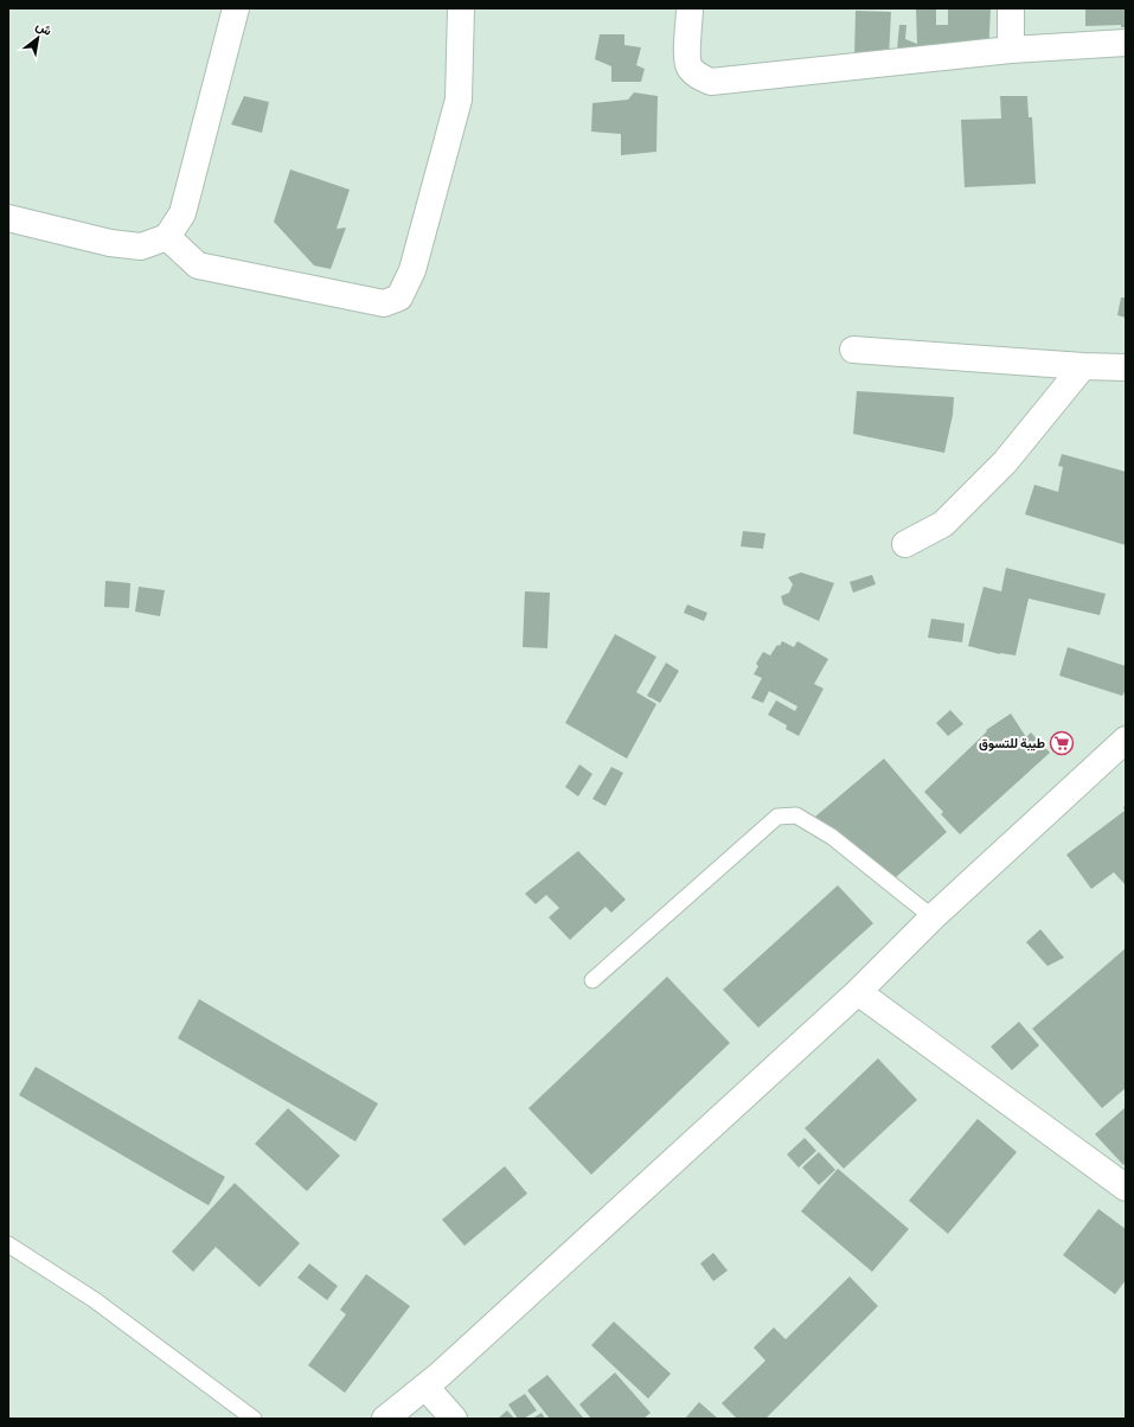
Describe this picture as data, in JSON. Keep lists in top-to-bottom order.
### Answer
{
  "places": {
    "supermarket": ["طيبة للتسوق"]
  },
  "north": "top right"
}
